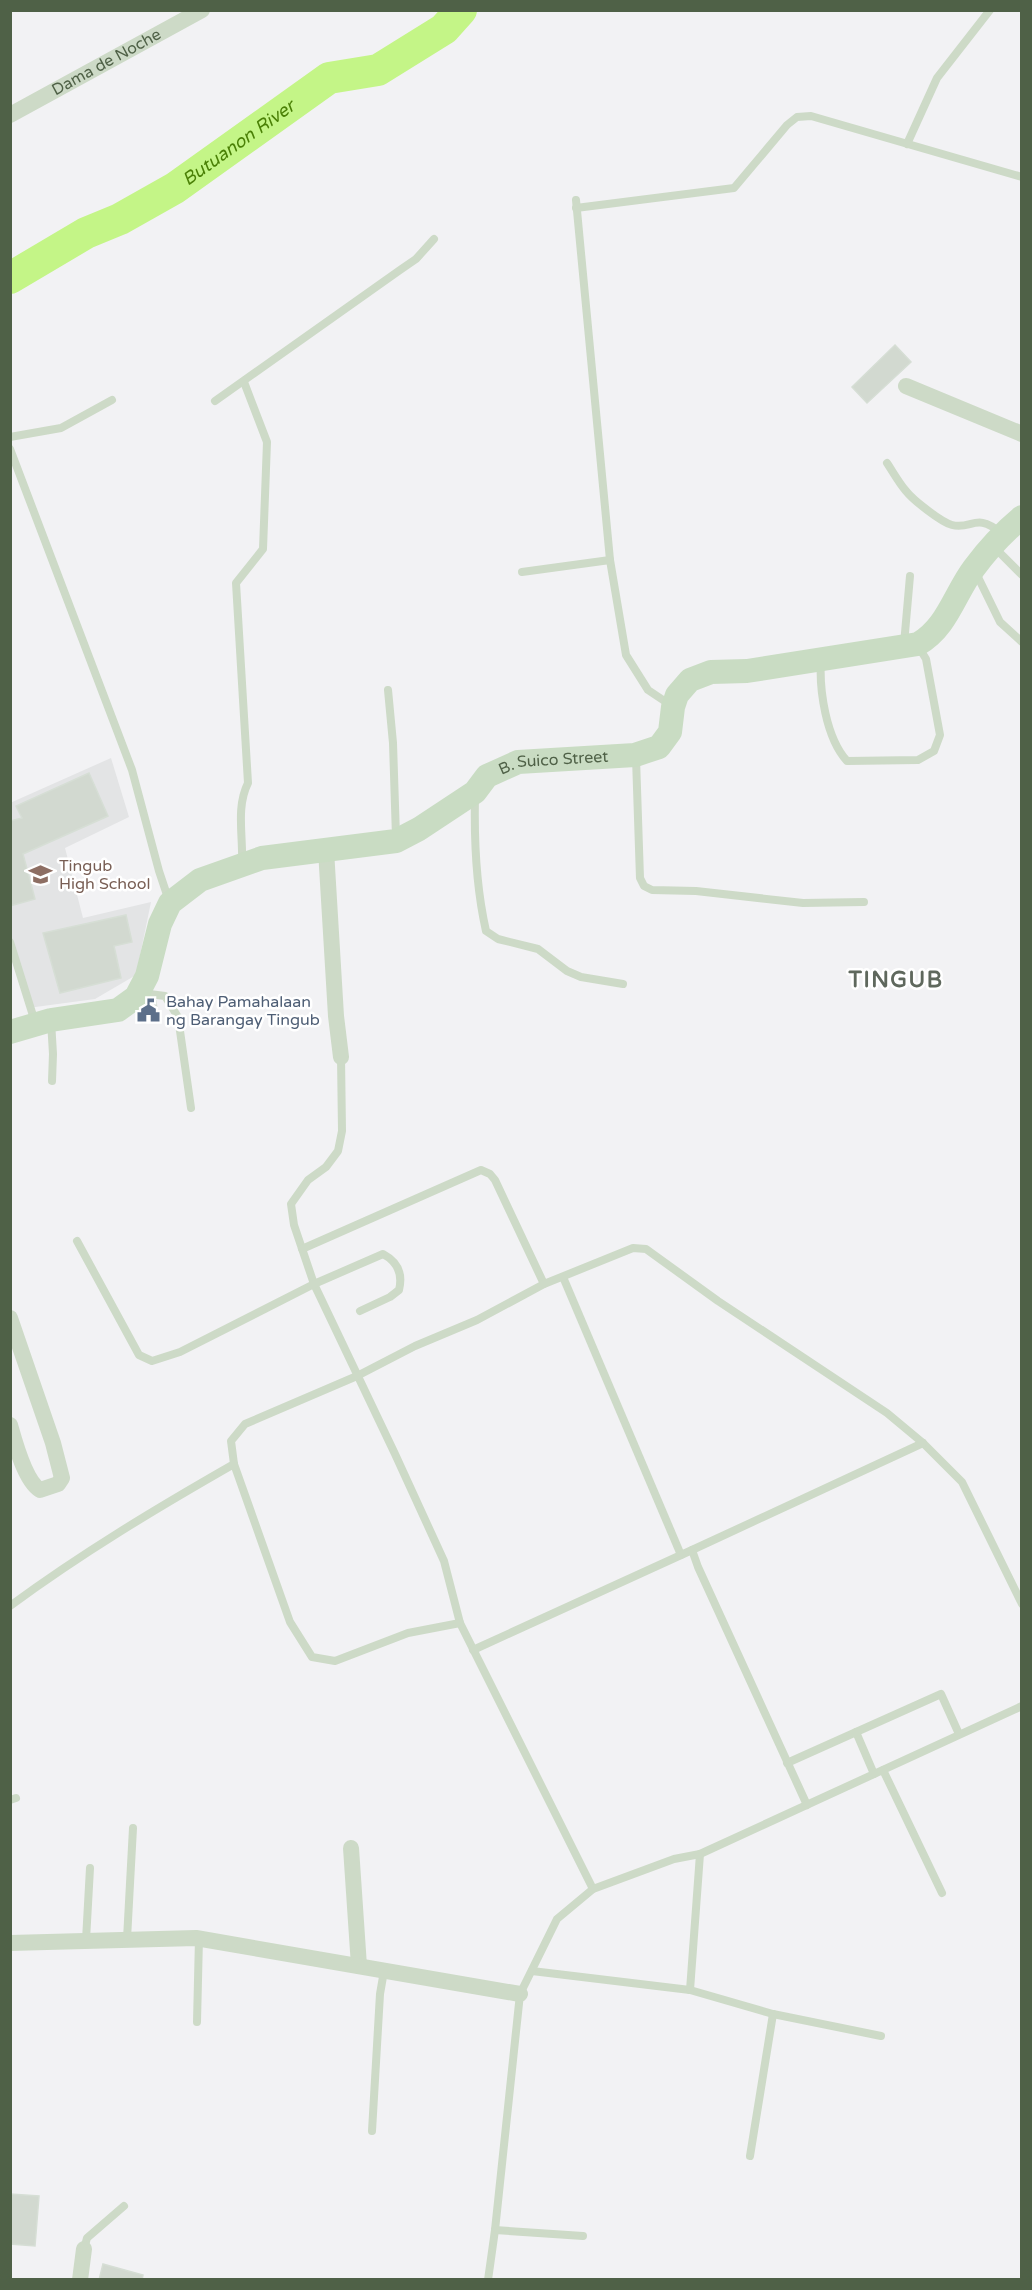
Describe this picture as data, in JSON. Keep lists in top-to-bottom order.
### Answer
{
  "streets": {
    "street": ["Dama de Noche", "B. Suico Street"]
  },
  "districts": ["TINGUB"],
  "water": ["Butuanon River"],
  "places": {
    "school or university": ["Tingub High School"],
    "public building": ["Bahay Pamahalaan ng Barangay Tingub"]
  }
}
